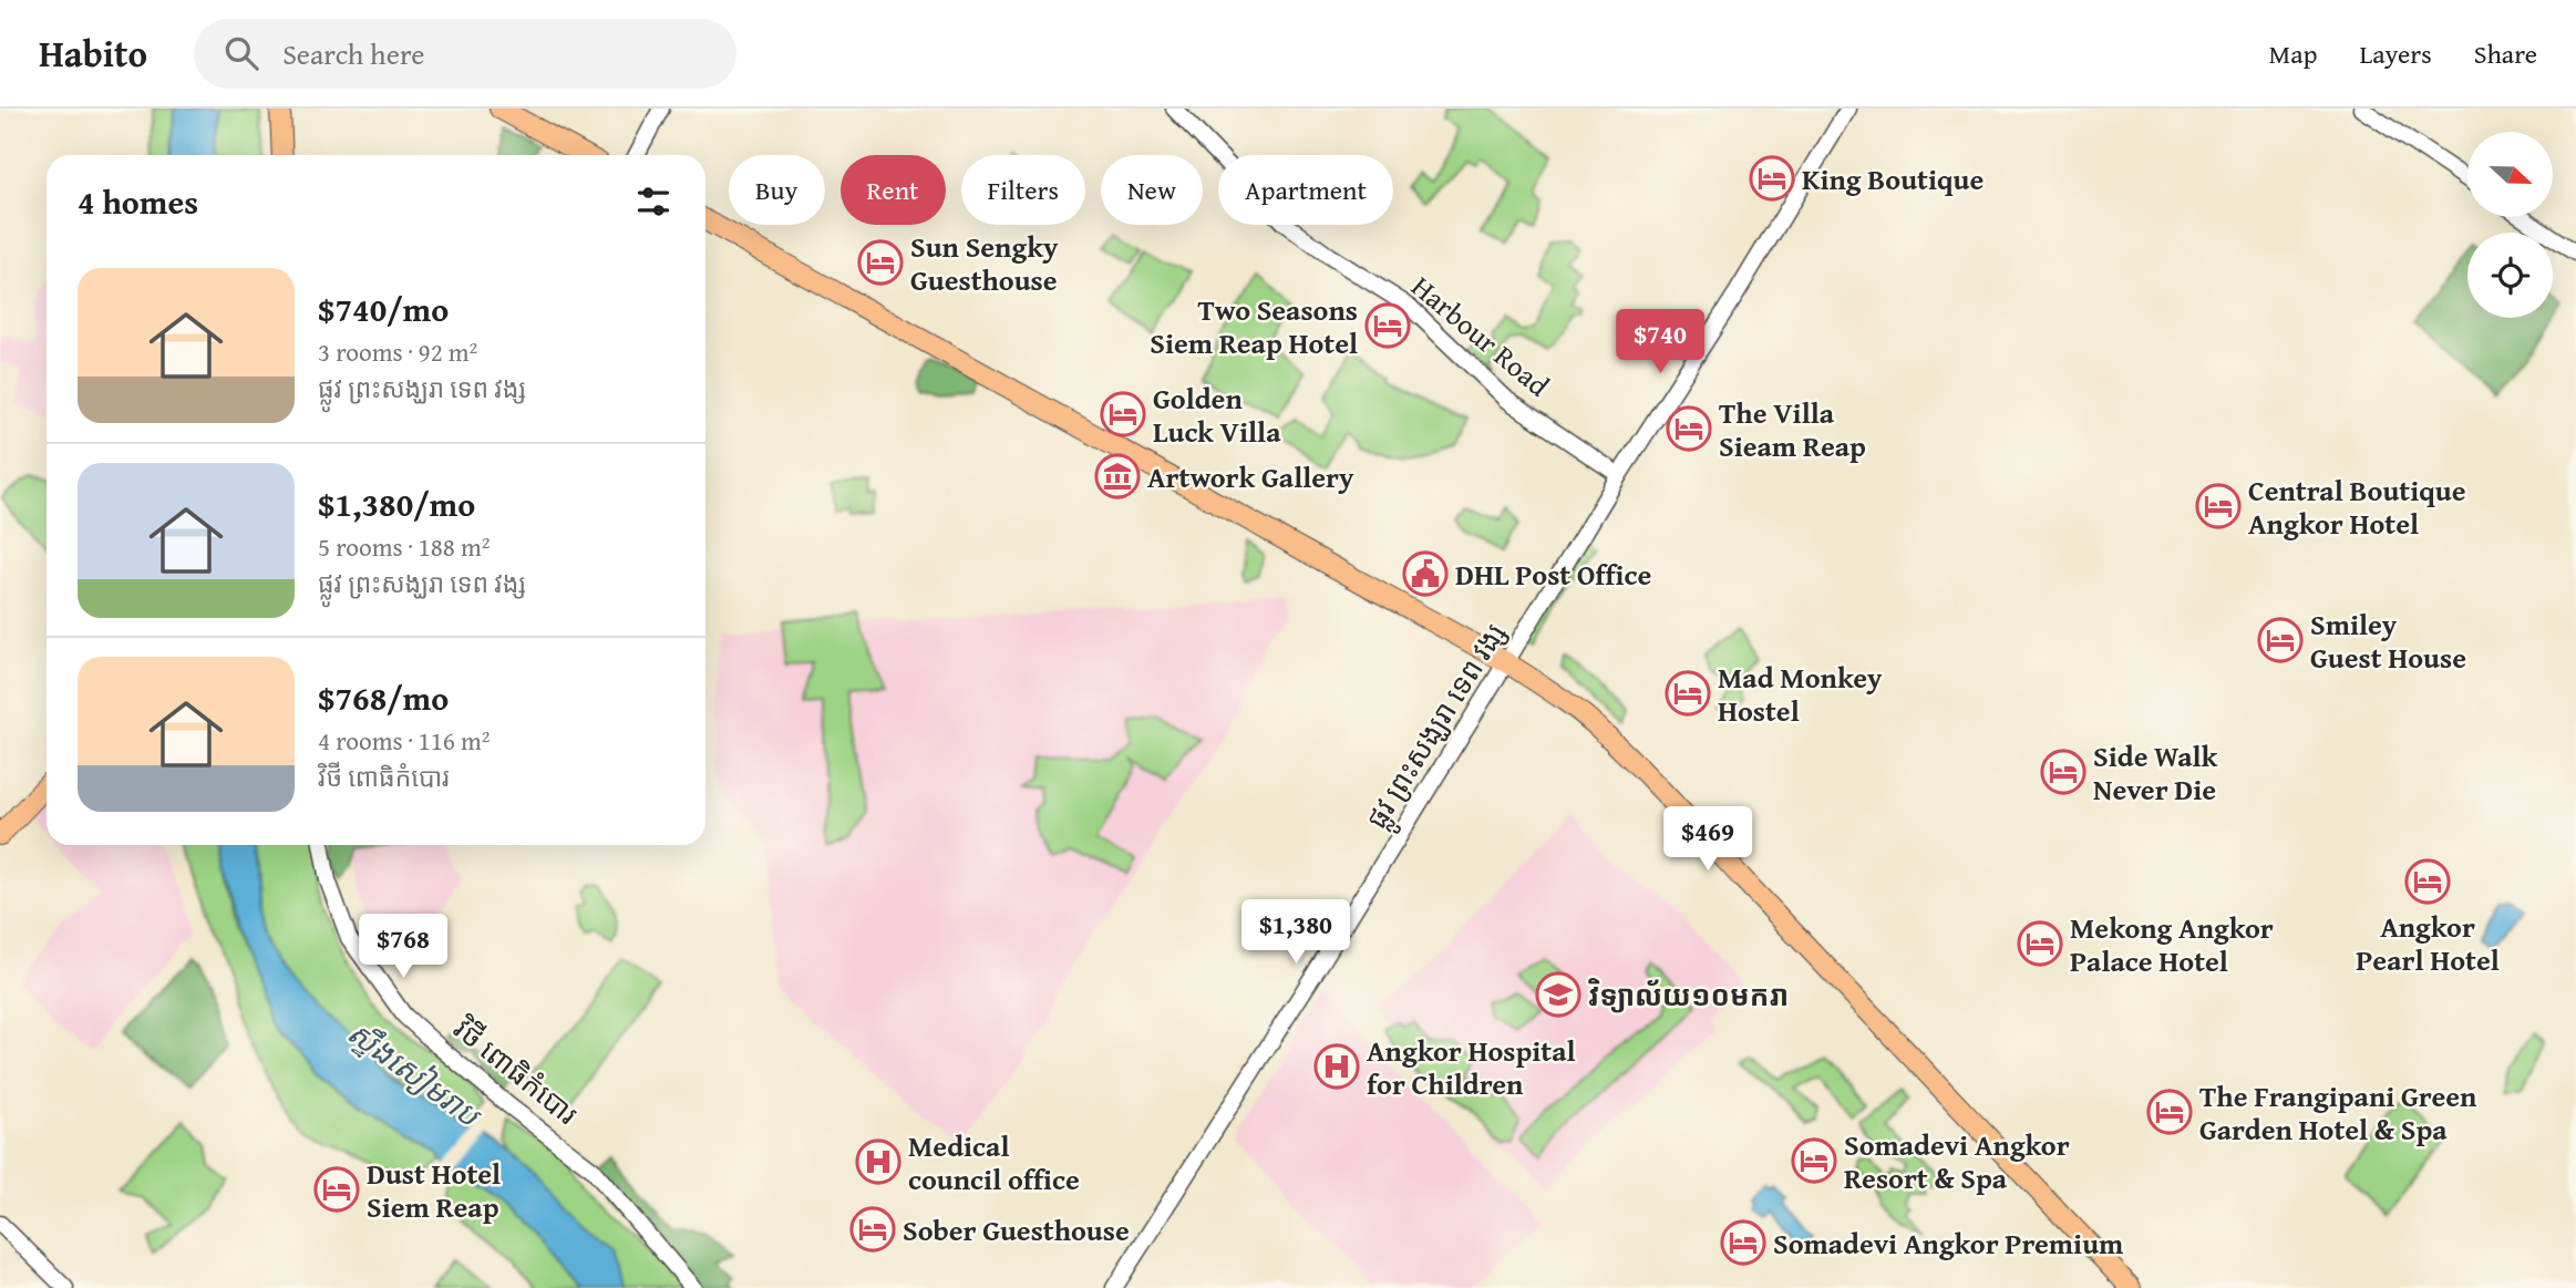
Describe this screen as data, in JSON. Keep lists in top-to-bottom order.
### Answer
{
  "streets": {
    "street": ["Harbour Road", "ផ្លូវ ព្រះសង្ឃរា ទេព វង្ស", "វិថី ពោធិកំបោរ"]
  },
  "crossings": [
    ["Harbour Road", "ផ្លូវ ព្រះសង្ឃរា ទេព វង្ស"]
  ],
  "water": ["ស្ទឹងសៀមរាប"],
  "places": {
    "hotel": [
      "King Boutique",
      "Sun Sengky Guesthouse",
      "Two Seasons Siem Reap Hotel",
      "Golden Luck Villa",
      "The Villa Sieam Reap",
      "Central Boutique Angkor Hotel",
      "Smiley Guest House",
      "Mad Monkey Hostel",
      "Side Walk Never Die",
      "Angkor Pearl Hotel",
      "Mekong Angkor Palace Hotel",
      "The Frangipani Green Garden Hotel & Spa",
      "Somadevi Angkor Resort & Spa",
      "Dust Hotel Siem Reap",
      "Sober Guesthouse",
      "Somadevi Angkor Premium"
    ],
    "museum": ["Artwork Gallery"],
    "public building": ["DHL Post Office"],
    "school or university": ["វិទ្យាល័យ១០មករា"],
    "hospital": ["Angkor Hospital for Children", "Medical council office"]
  },
  "north": "right",
  "page": {
    "header": "Habito",
    "search": "Search here",
    "nav": ["Map", "Layers", "Share"],
    "chip": [
      "Buy",
      "Rent",
      "Filters",
      "New",
      "Apartment"
    ],
    "heading": "4 homes",
    "list": [
      {
        "name": "$740/mo",
        "note": "3 rooms · 92 m² · ផ្លូវ ព្រះសង្ឃរា ទេព វង្ស"
      },
      {
        "name": "$1,380/mo",
        "note": "5 rooms · 188 m² · ផ្លូវ ព្រះសង្ឃរា ទេព វង្ស"
      },
      {
        "name": "$768/mo",
        "note": "4 rooms · 116 m² · វិថី ពោធិកំបោរ"
      }
    ],
    "price": [
      "$740",
      "$469",
      "$1,380",
      "$768"
    ]
  }
}
